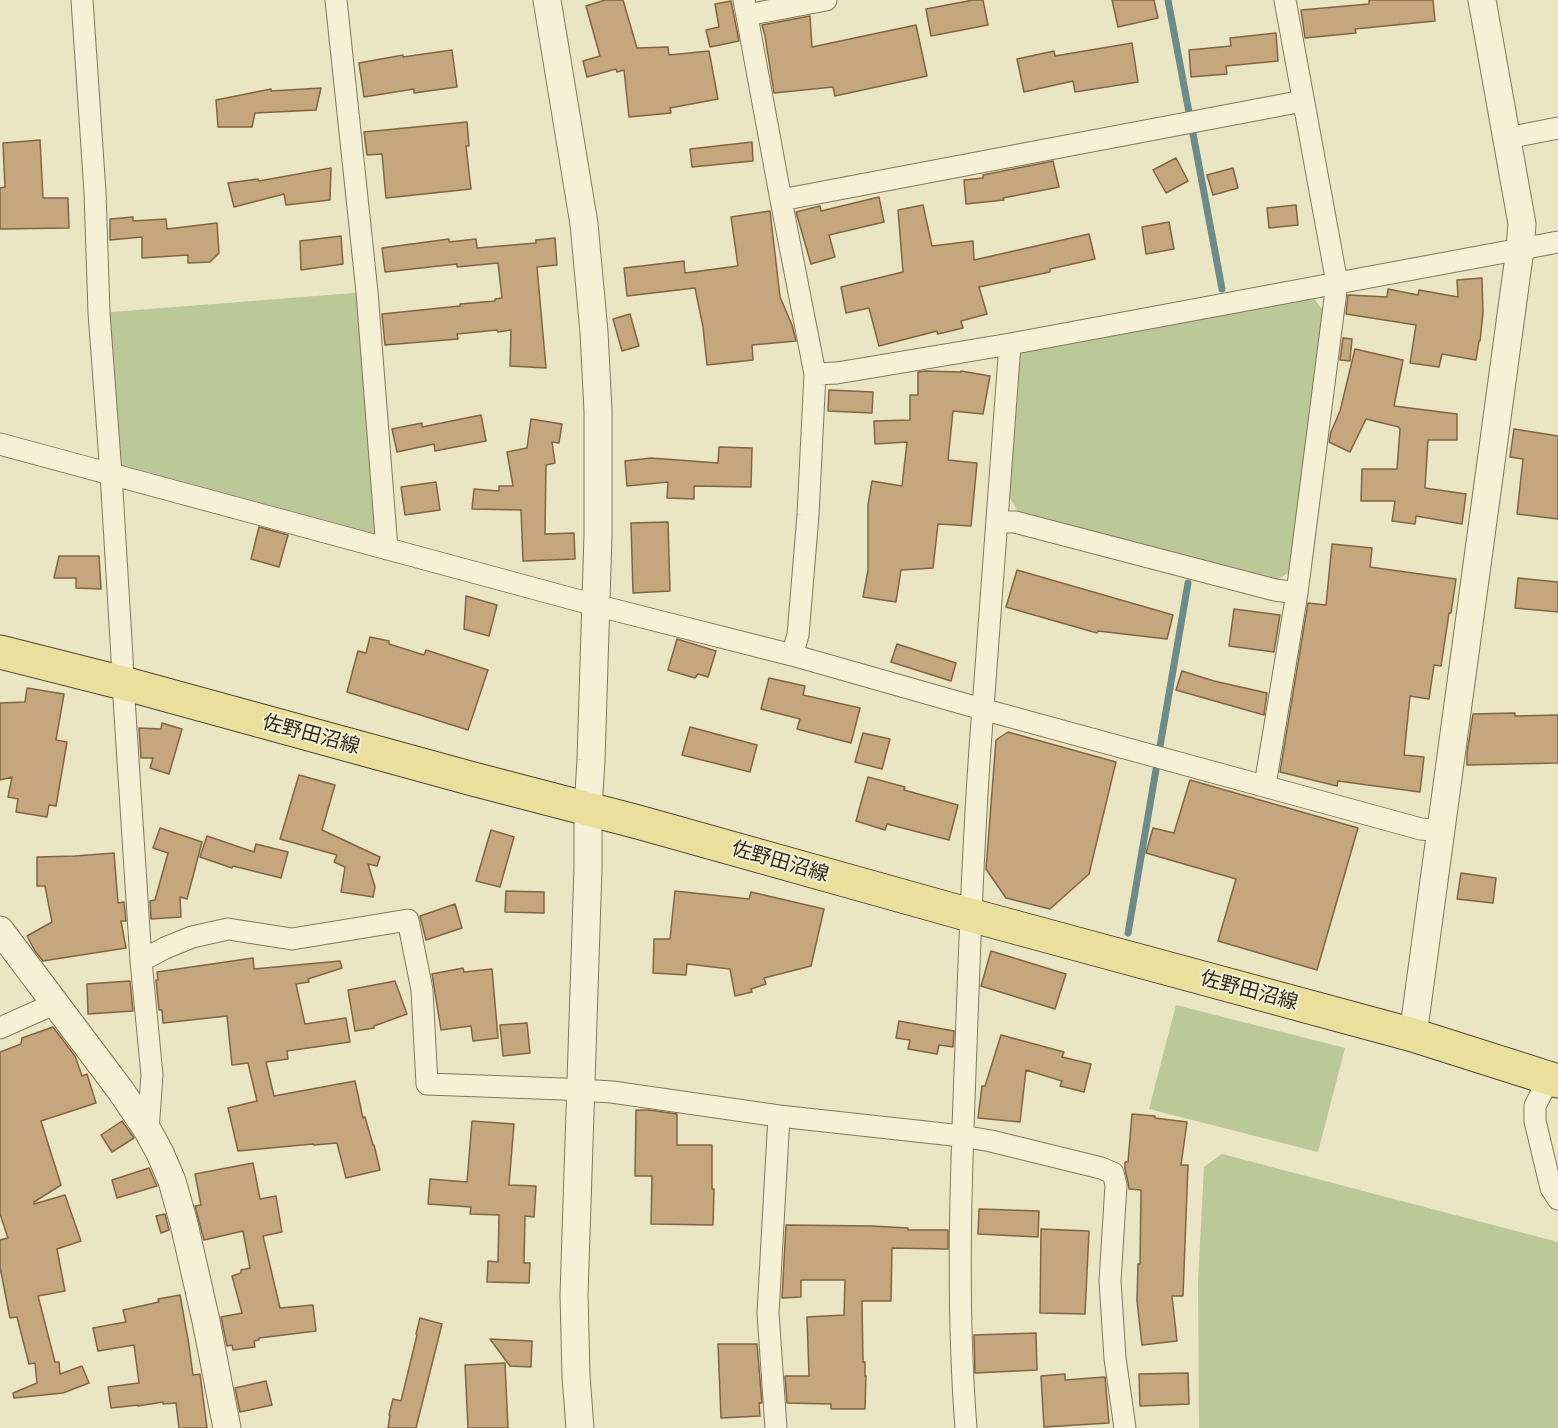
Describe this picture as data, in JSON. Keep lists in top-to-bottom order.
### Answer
{
  "streets": {
    "main road": ["佐野田沼線"]
  }
}
